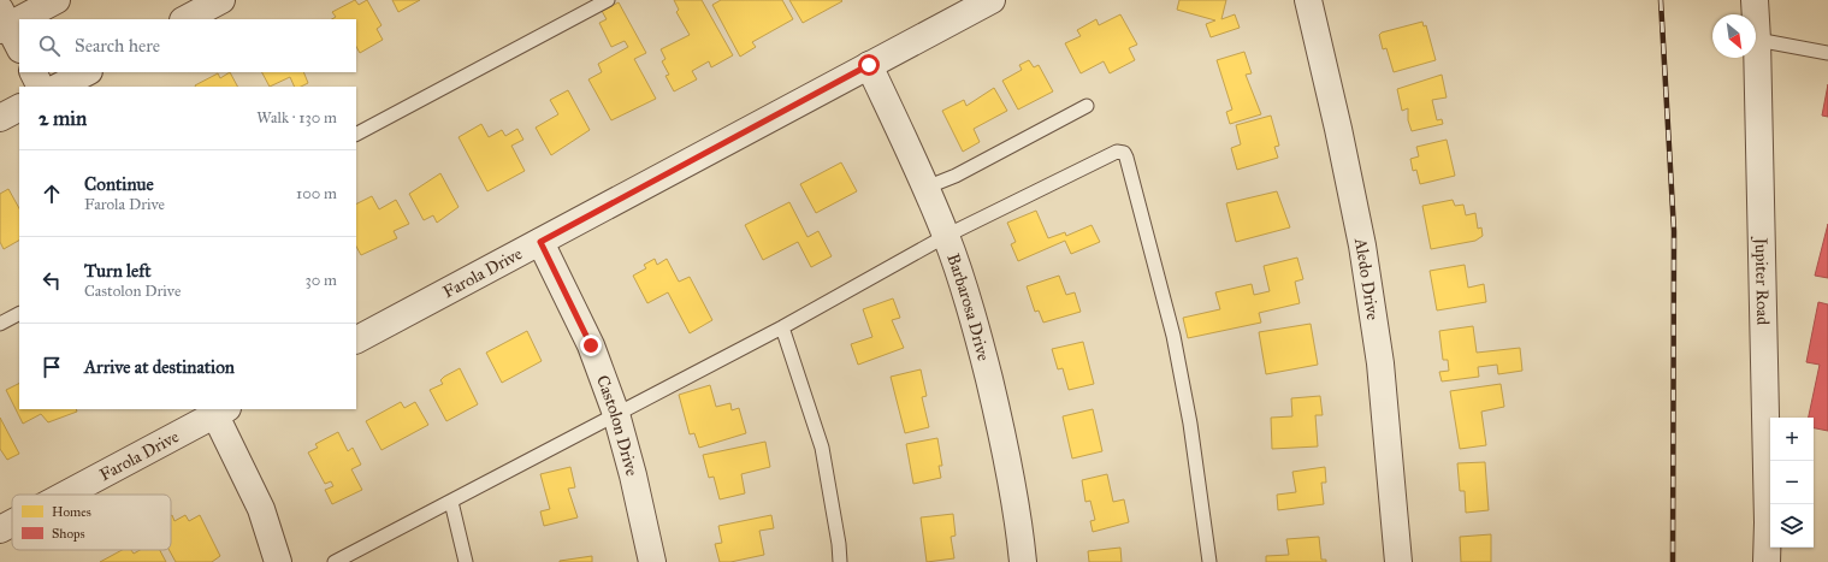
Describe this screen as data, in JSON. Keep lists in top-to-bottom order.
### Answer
{
  "streets": {
    "street": [
      "Farola Drive",
      "Aledo Drive",
      "Jupiter Road",
      "Barbarosa Drive",
      "Castolon Drive"
    ]
  },
  "crossings": [
    ["Farola Drive", "Barbarosa Drive"],
    ["Farola Drive", "Castolon Drive"]
  ],
  "legend": ["Homes", "Shops"],
  "north": "bottom right",
  "page": {
    "search": "Search here",
    "heading": ["2 min", "Walk · 130 m"],
    "list": [
      ["Continue", "Farola Drive", "100 m"],
      ["Turn left", "Castolon Drive", "30 m"],
      "Arrive at destination"
    ],
    "map_buttons": ["+", "−"]
  }
}
